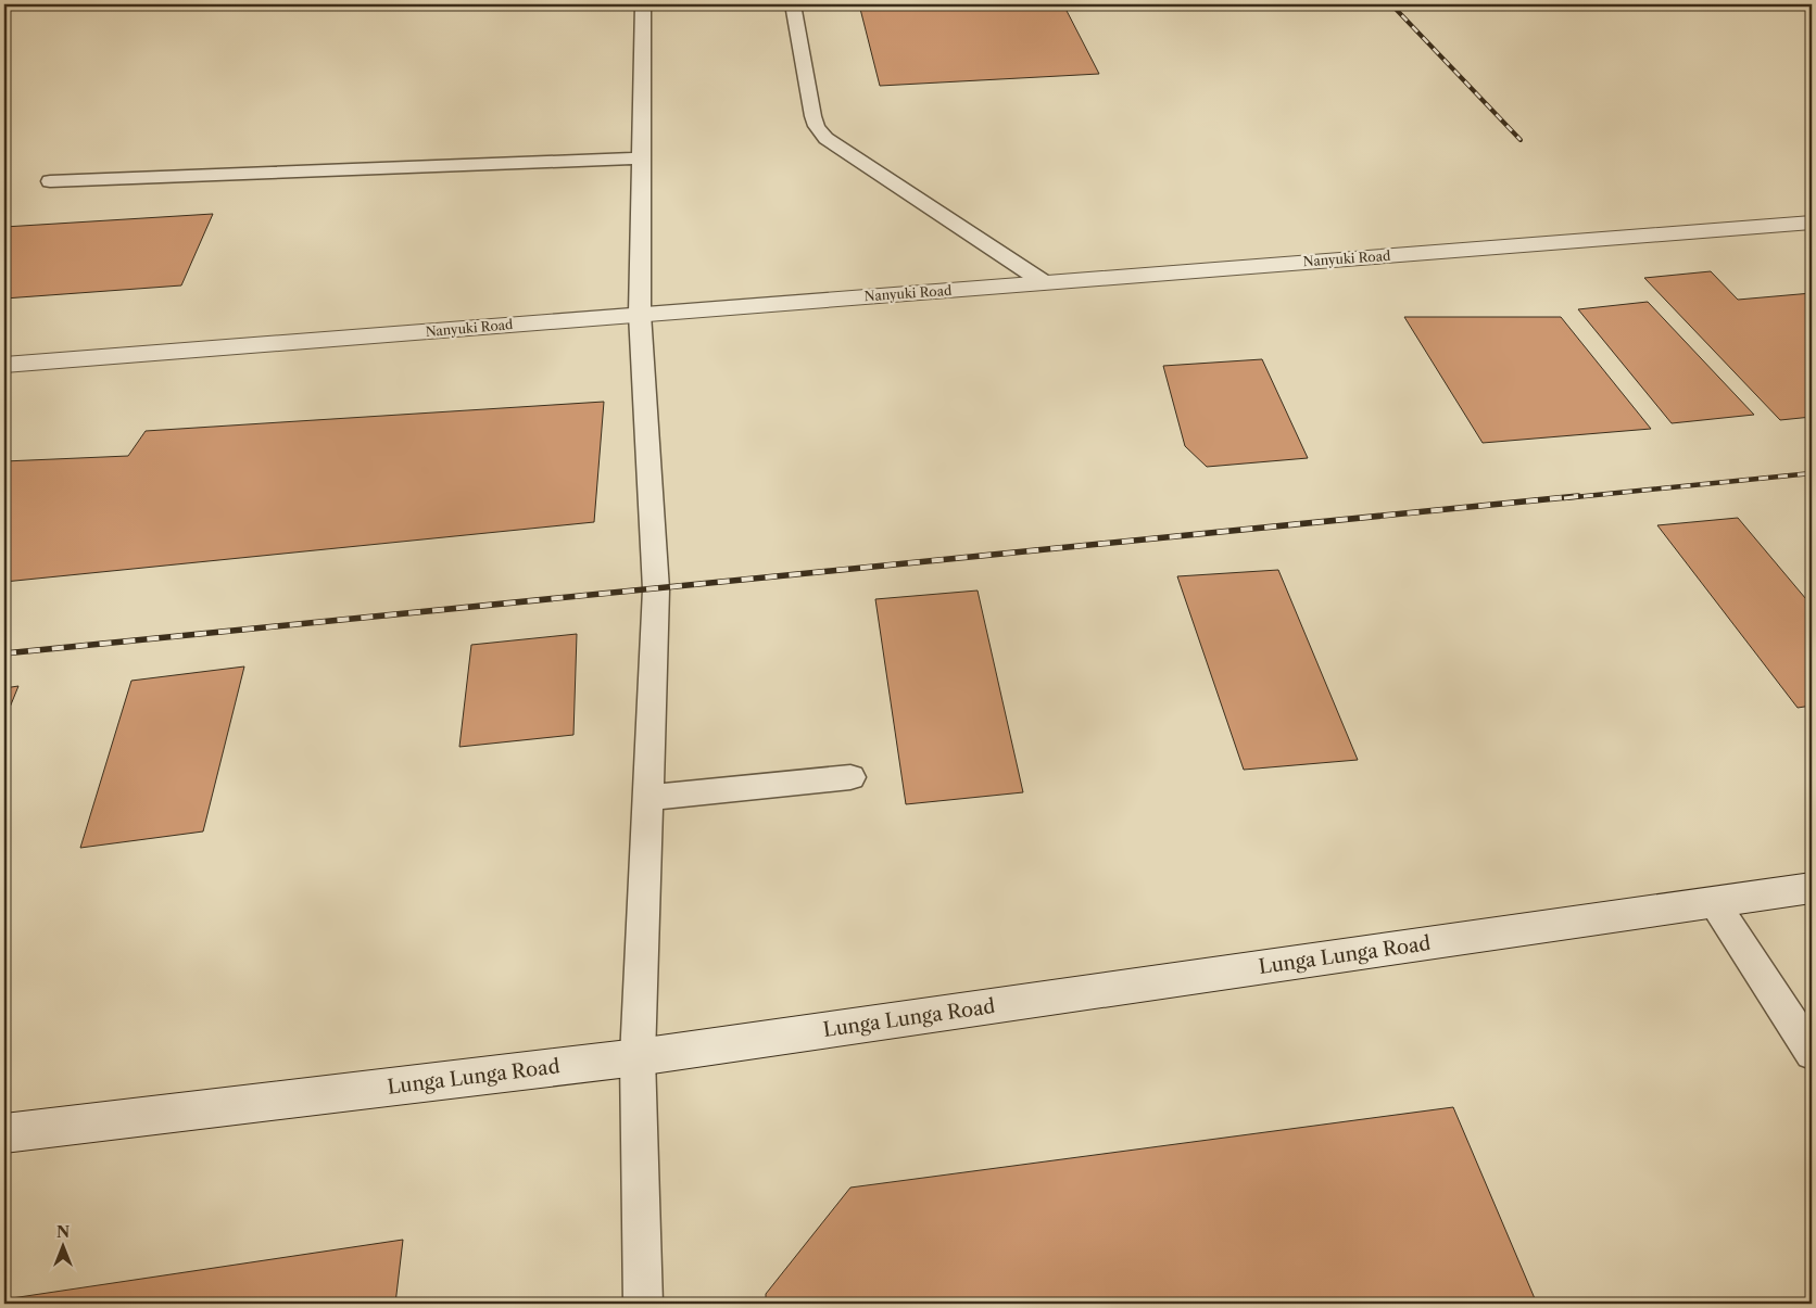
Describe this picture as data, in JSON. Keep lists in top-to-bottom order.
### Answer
{
  "streets": {
    "street": ["Nanyuki Road", "Lunga Lunga Road"]
  },
  "north": "top"
}
